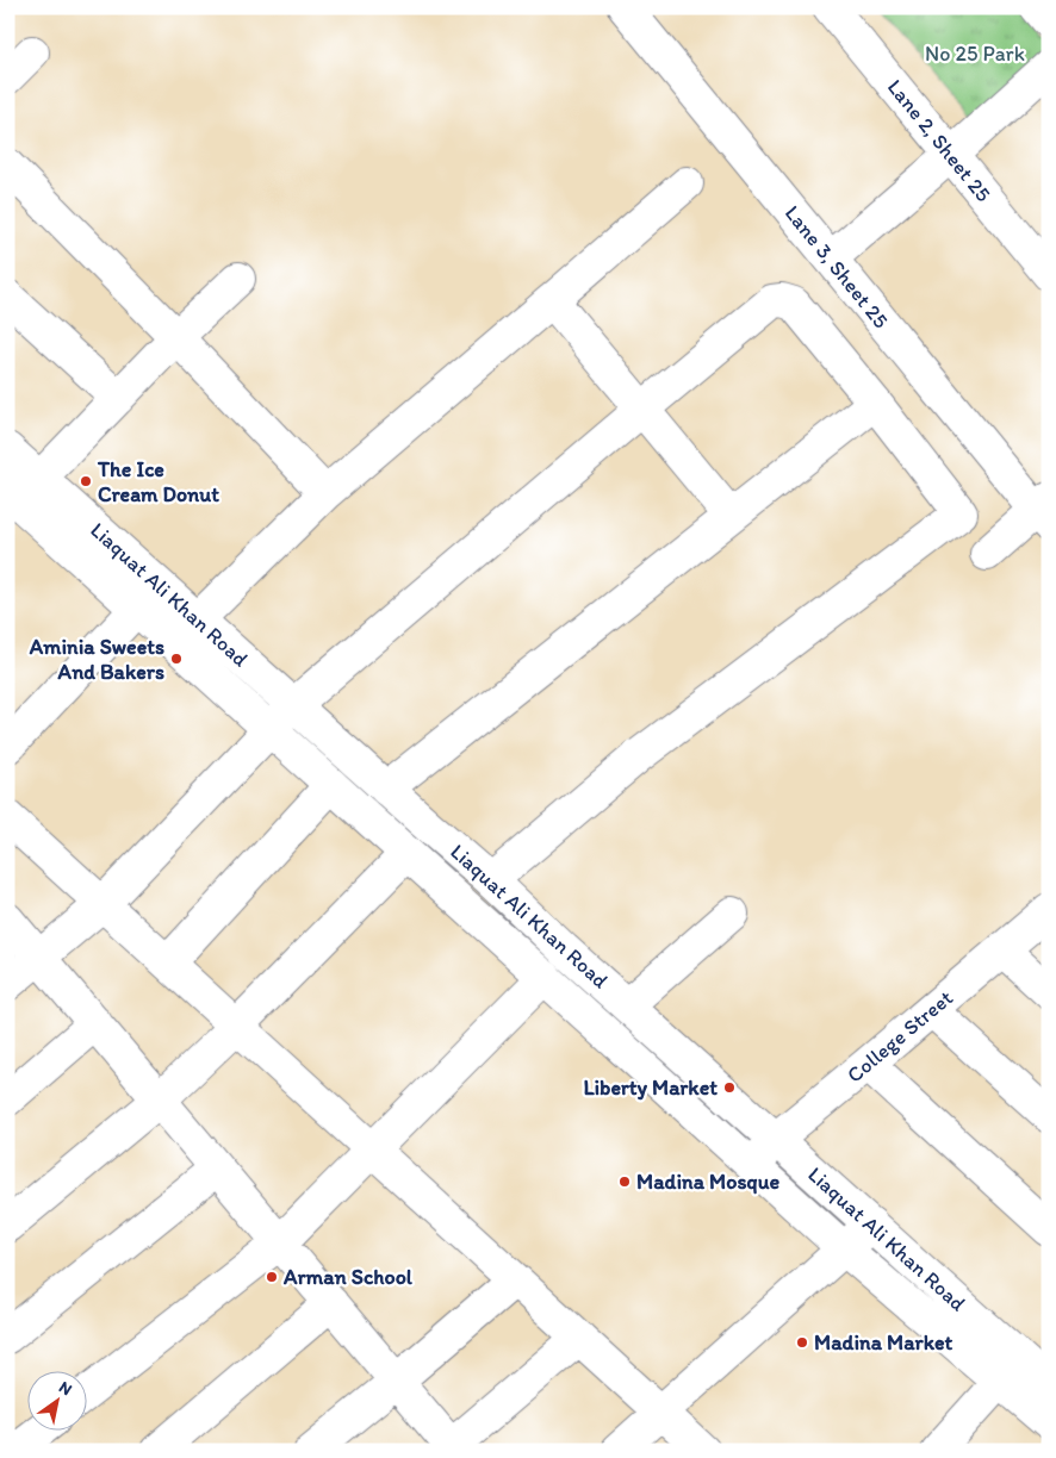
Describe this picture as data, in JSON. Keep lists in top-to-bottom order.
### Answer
{
  "streets": {
    "street": [
      "Lane 2, Sheet 25",
      "Lane 3, Sheet 25",
      "Liaquat Ali Khan Road",
      "College Street"
    ]
  },
  "crossings": [
    ["Liaquat Ali Khan Road", "College Street"]
  ],
  "parks": ["No 25 Park"],
  "places": [
    "The Ice Cream Donut",
    "Aminia Sweets And Bakers",
    "Liberty Market",
    "Madina Mosque",
    "Arman School",
    "Madina Market"
  ],
  "north": "top right"
}
